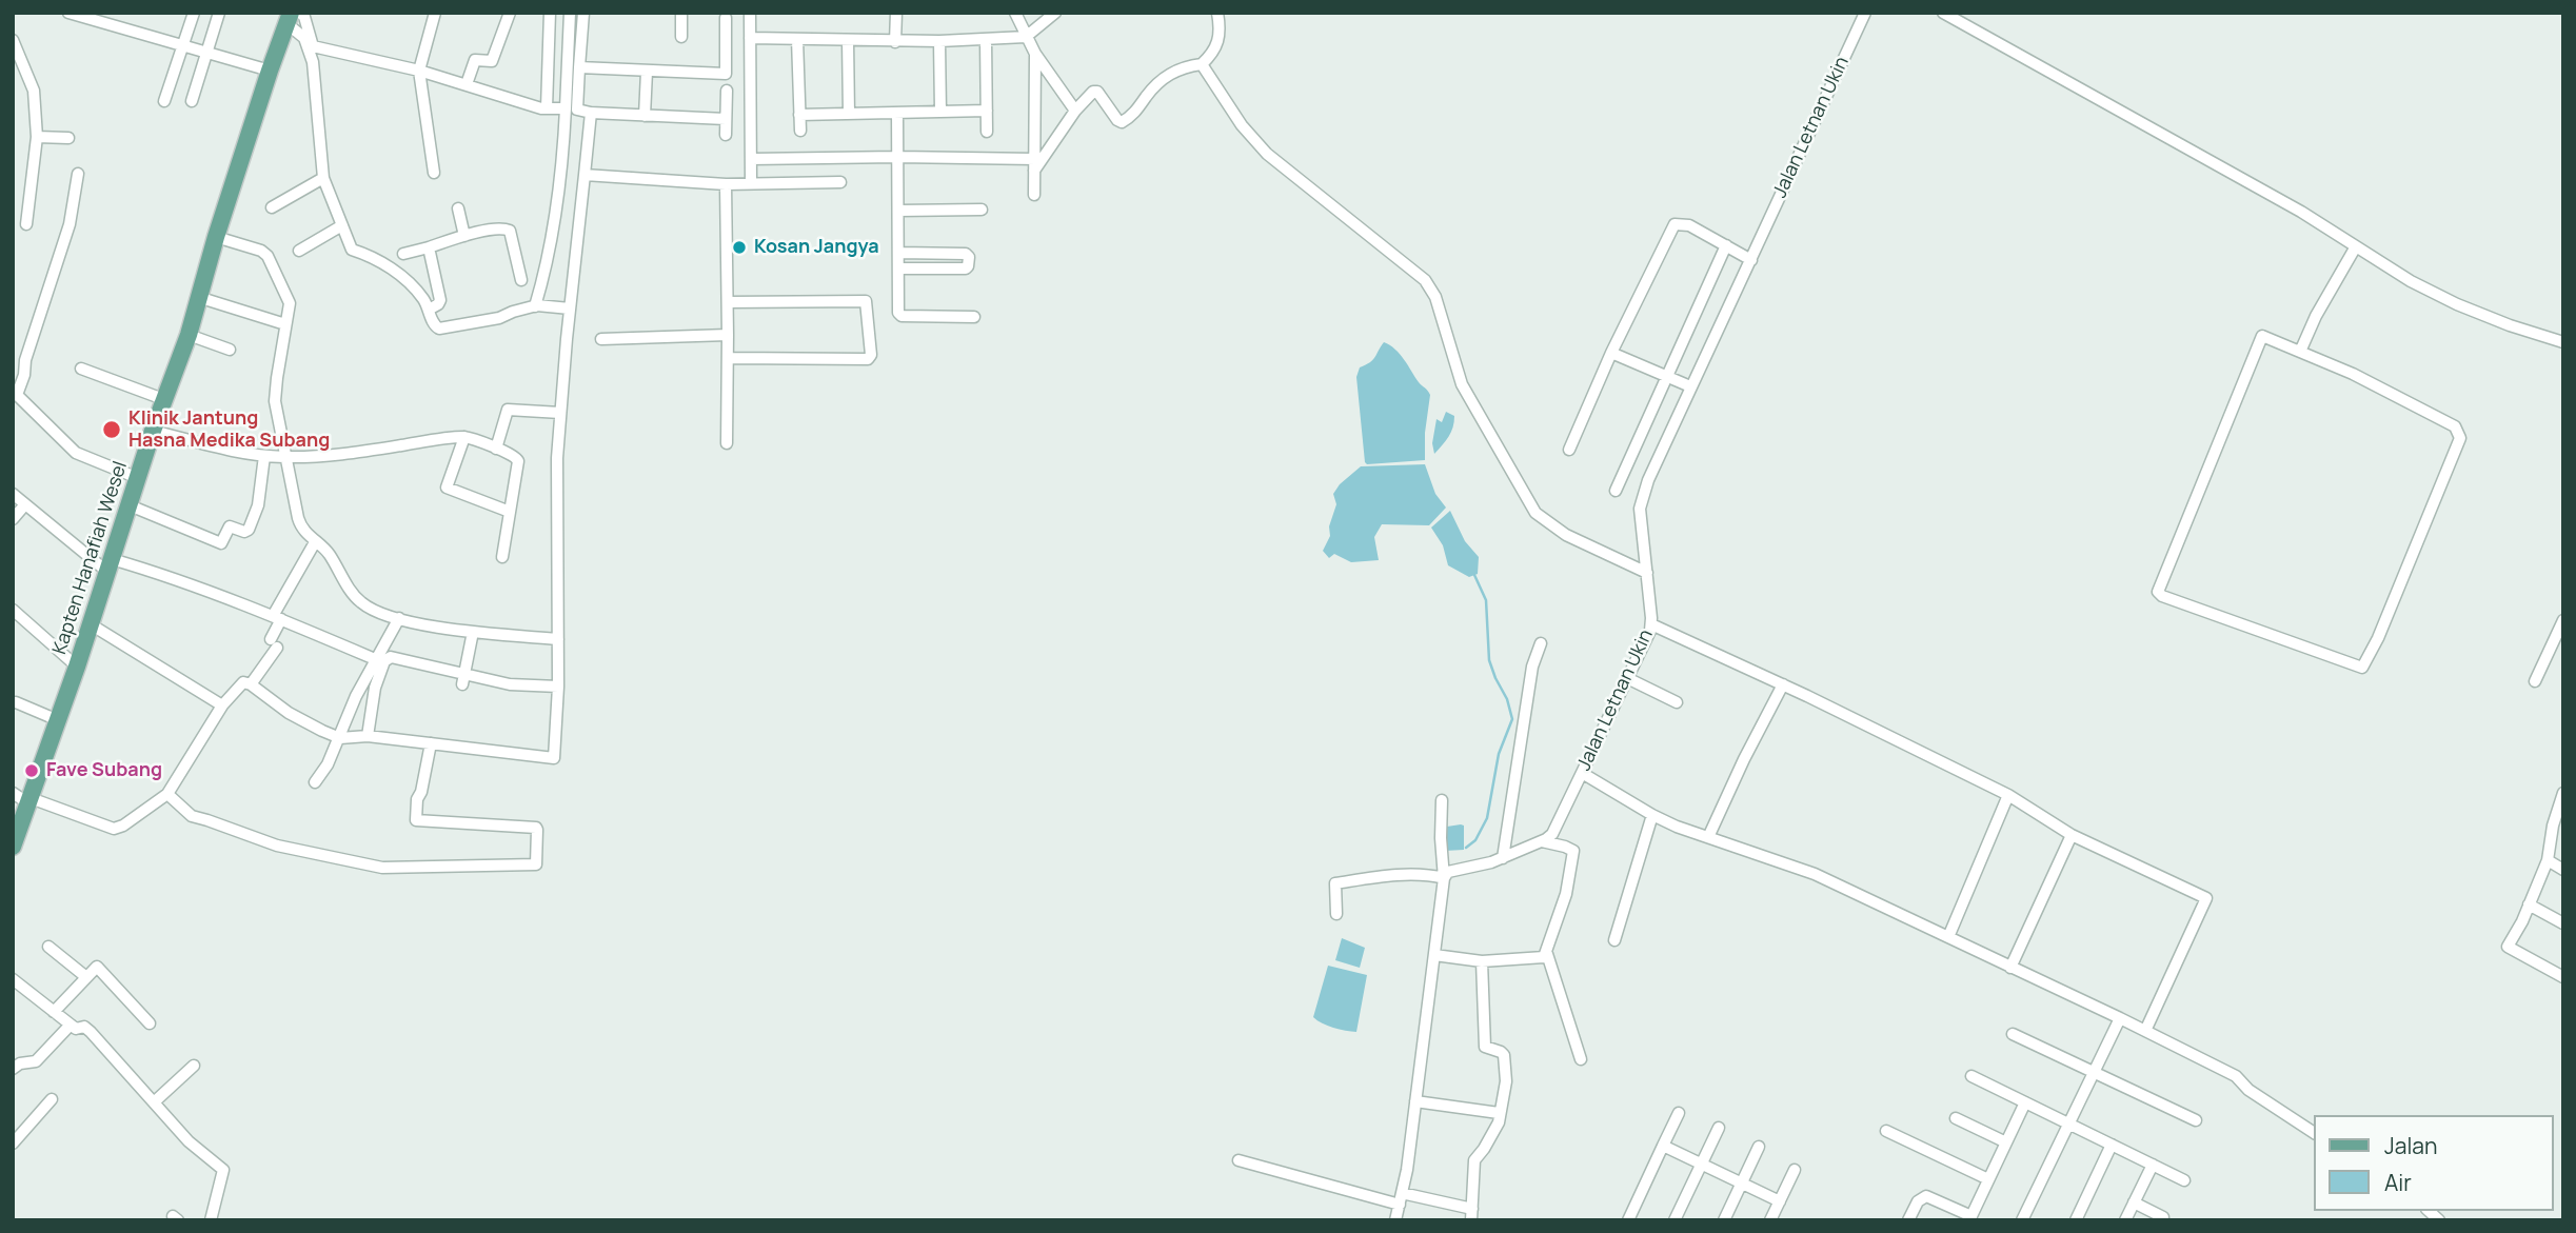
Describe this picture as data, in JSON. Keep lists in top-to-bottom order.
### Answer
{
  "streets": {
    "main road": ["Kapten Hanafiah Wesel"],
    "street": ["Jalan Letnan Ukin"]
  },
  "places": ["Kosan Jangya", "Klinik Jantung Hasna Medika Subang", "Fave Subang"],
  "legend": ["Jalan", "Air"]
}
